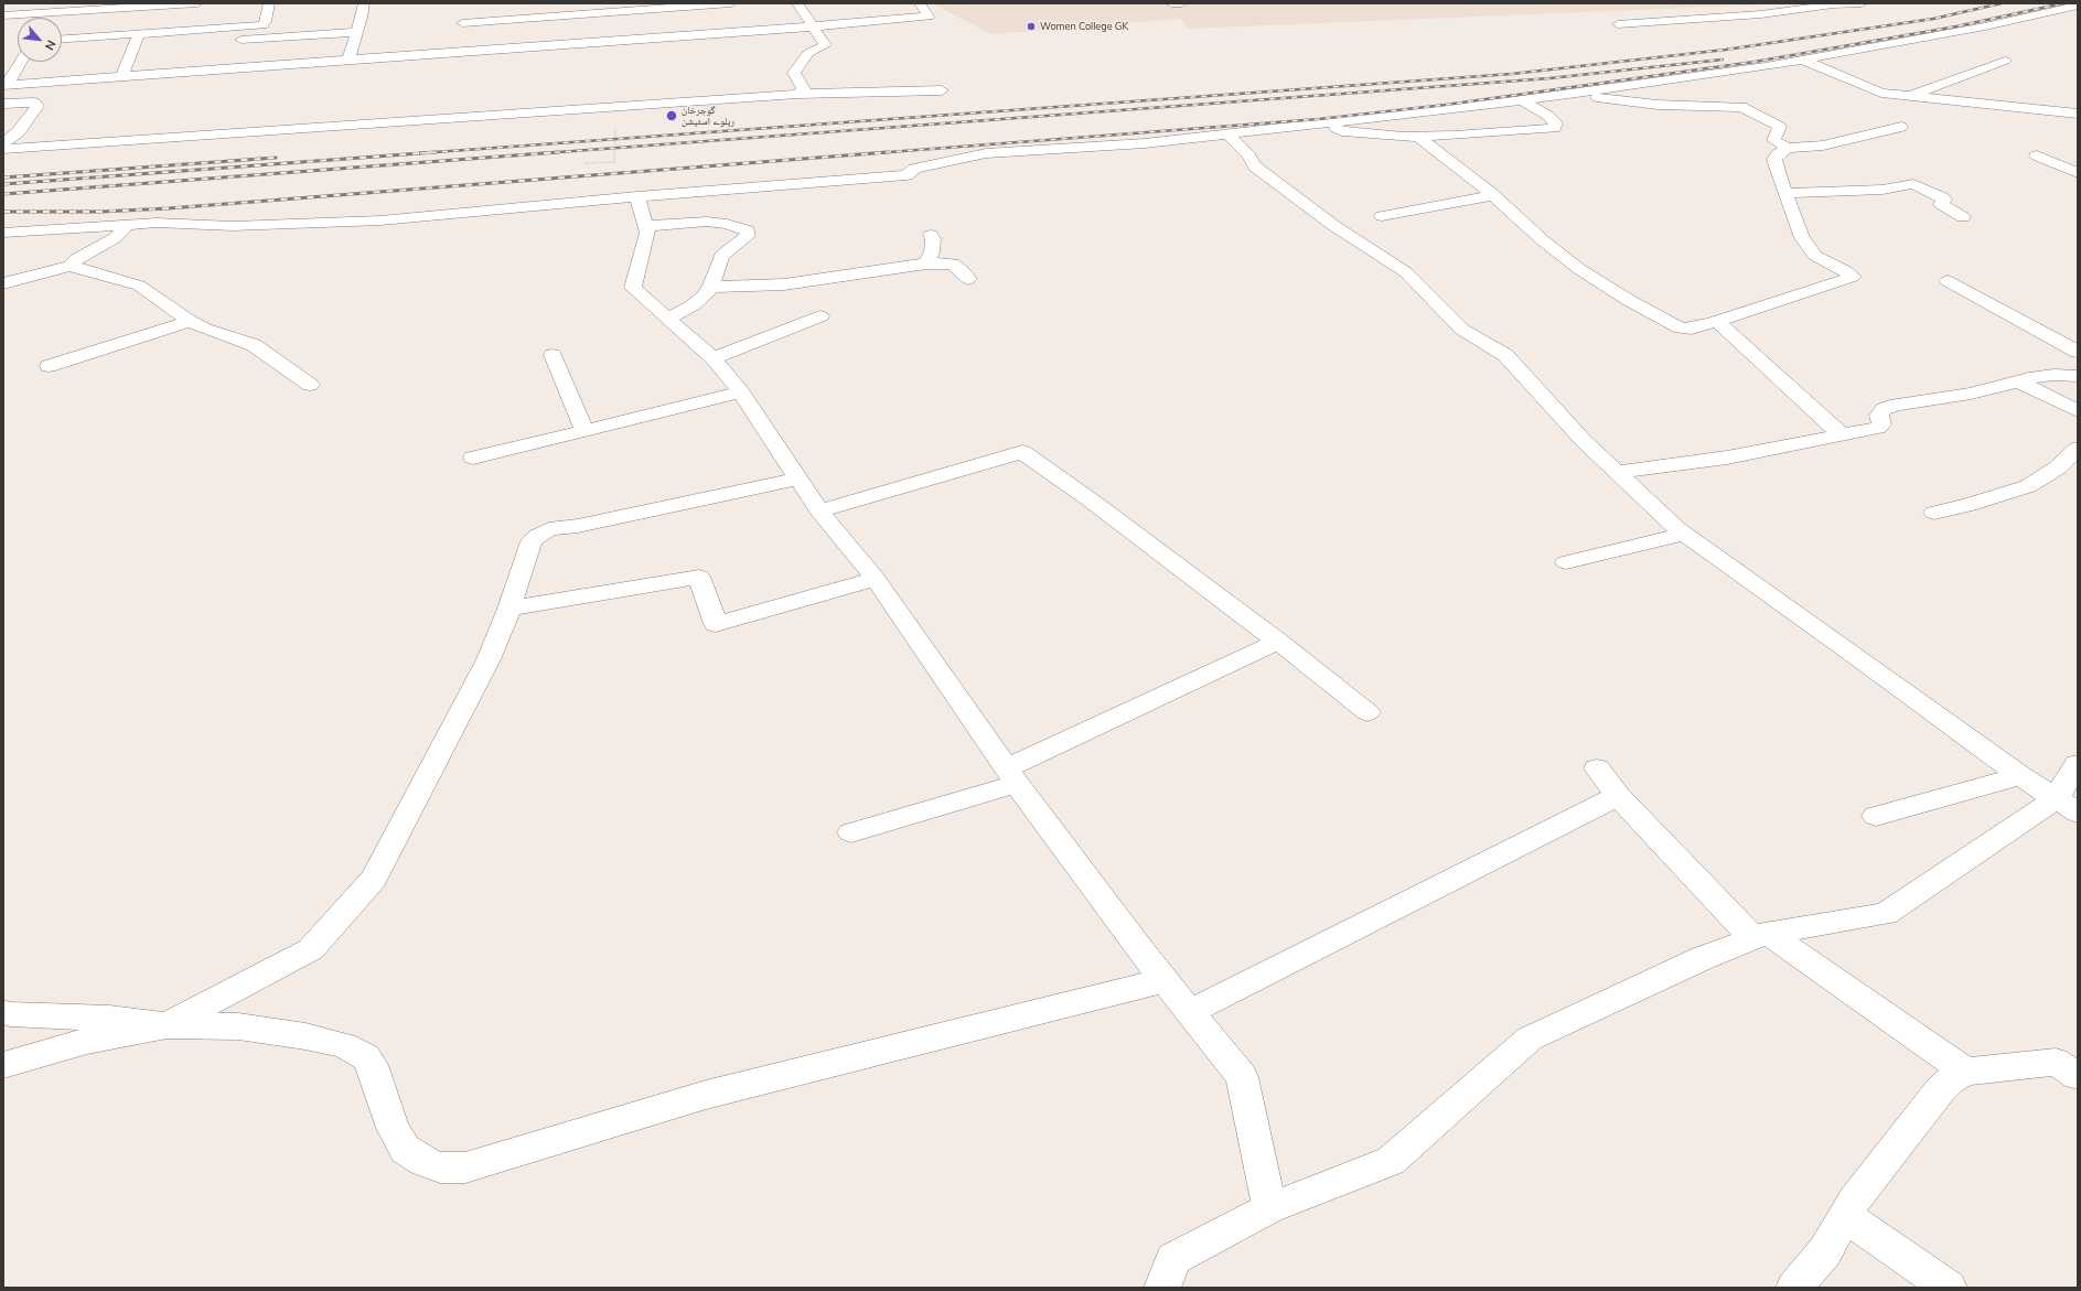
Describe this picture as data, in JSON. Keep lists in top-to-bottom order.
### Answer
{
  "places": ["Women College GK", "گوجرخان ریلوے اسٹیشن"],
  "north": "bottom right"
}
